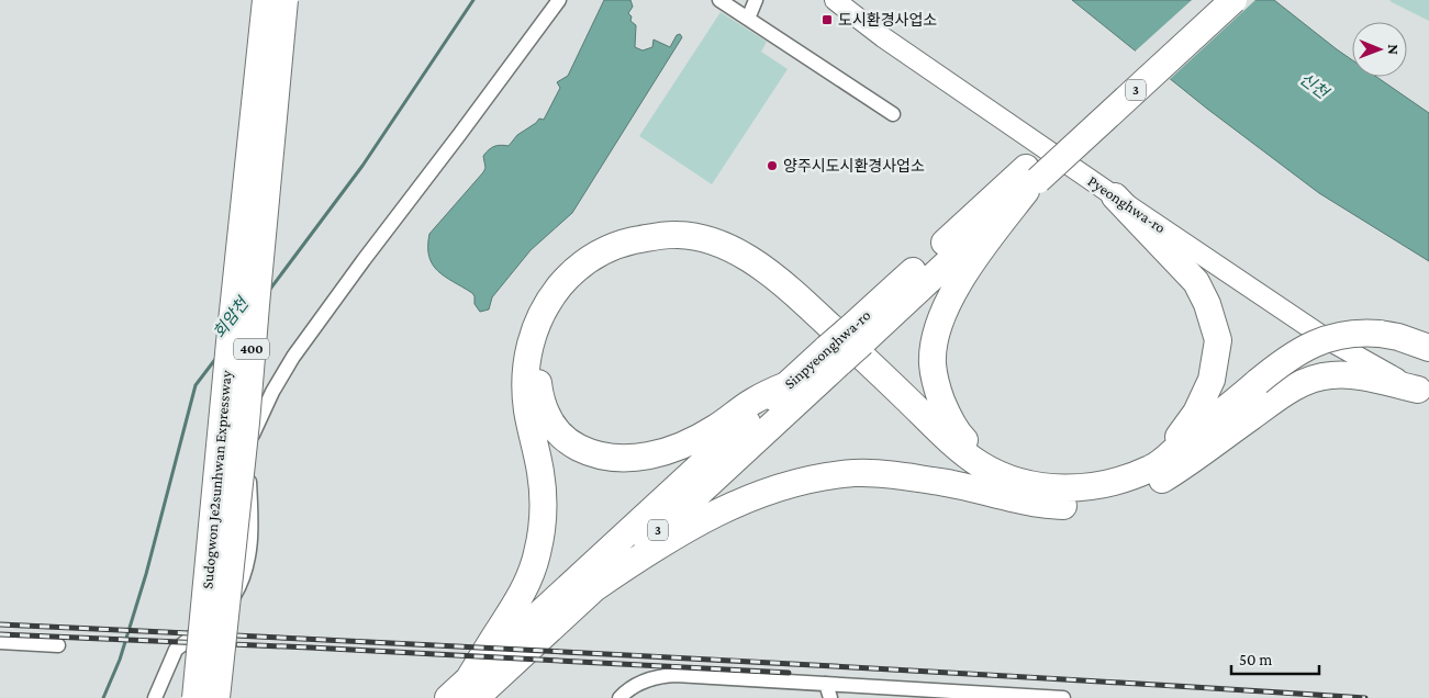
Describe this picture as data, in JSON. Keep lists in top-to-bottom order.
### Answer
{
  "streets": {
    "highway": [
      "3",
      "400",
      "Sinpyeonghwa-ro",
      "Sudogwon Je2sunhwan Expressway"
    ],
    "main road": ["Pyeonghwa-ro"]
  },
  "water": ["신천", "회암천"],
  "places": {
    "transit": ["도시환경사업소"],
    "other": ["양주시도시환경사업소"]
  },
  "scale_bar": "50 m",
  "north": "right"
}
